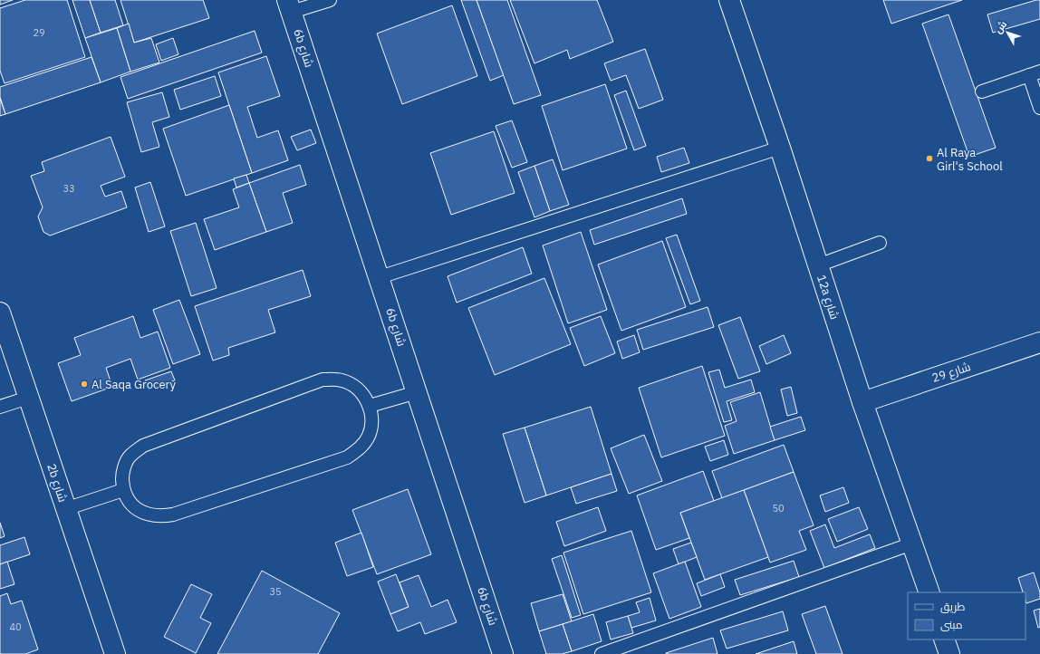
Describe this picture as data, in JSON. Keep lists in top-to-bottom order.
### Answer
{
  "streets": {
    "street": [
      "6b شارع",
      "12a شارع",
      "شارع 29",
      "2b شارع"
    ]
  },
  "crossings": [
    ["12a شارع", "شارع 29"]
  ],
  "places": ["Al Raya Girl's School", "Al Saqa Grocery"],
  "house_numbers": [
    "29",
    "33",
    "50",
    "35",
    "40"
  ],
  "legend": ["طريق", "مبنى"],
  "north": "top left"
}
